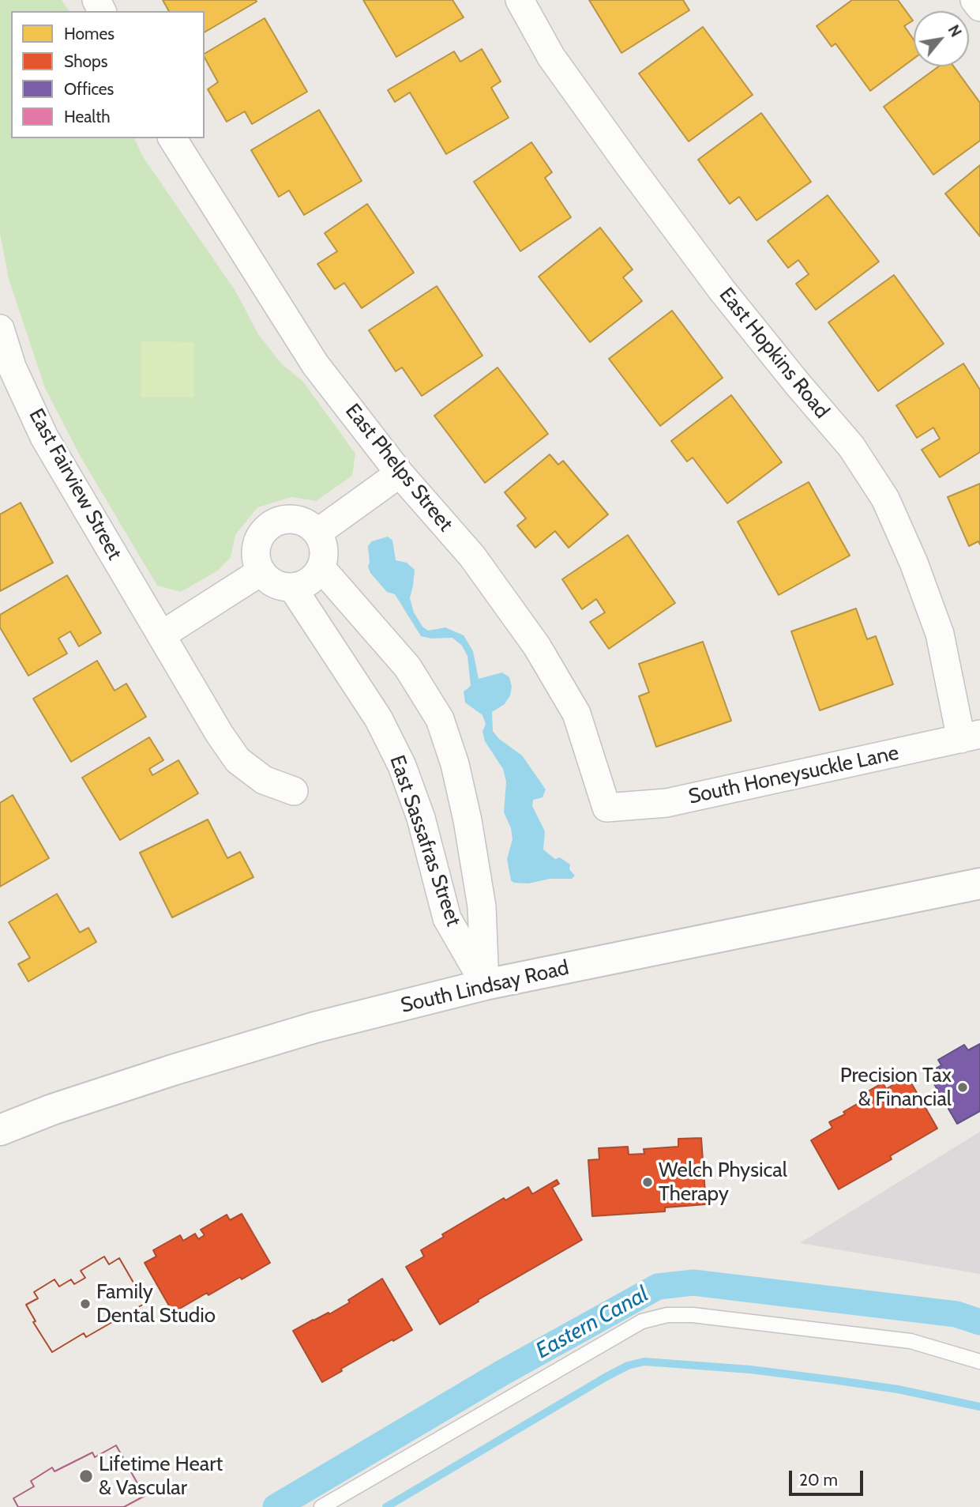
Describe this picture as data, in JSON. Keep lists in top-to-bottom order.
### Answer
{
  "streets": {
    "main road": ["South Lindsay Road"],
    "street": [
      "East Hopkins Road",
      "East Phelps Street",
      "East Fairview Street",
      "South Honeysuckle Lane",
      "East Sassafras Street"
    ]
  },
  "crossings": [
    ["East Hopkins Road", "South Honeysuckle Lane"],
    ["East Phelps Street", "South Honeysuckle Lane"],
    ["East Sassafras Street", "South Lindsay Road"]
  ],
  "water": ["Eastern Canal"],
  "places": [
    "Precision Tax & Financial",
    "Welch Physical Therapy",
    "Family Dental Studio",
    "Lifetime Heart & Vascular"
  ],
  "legend": [
    "Homes",
    "Shops",
    "Offices",
    "Health"
  ],
  "scale_bar": "20 m",
  "north": "top right"
}
